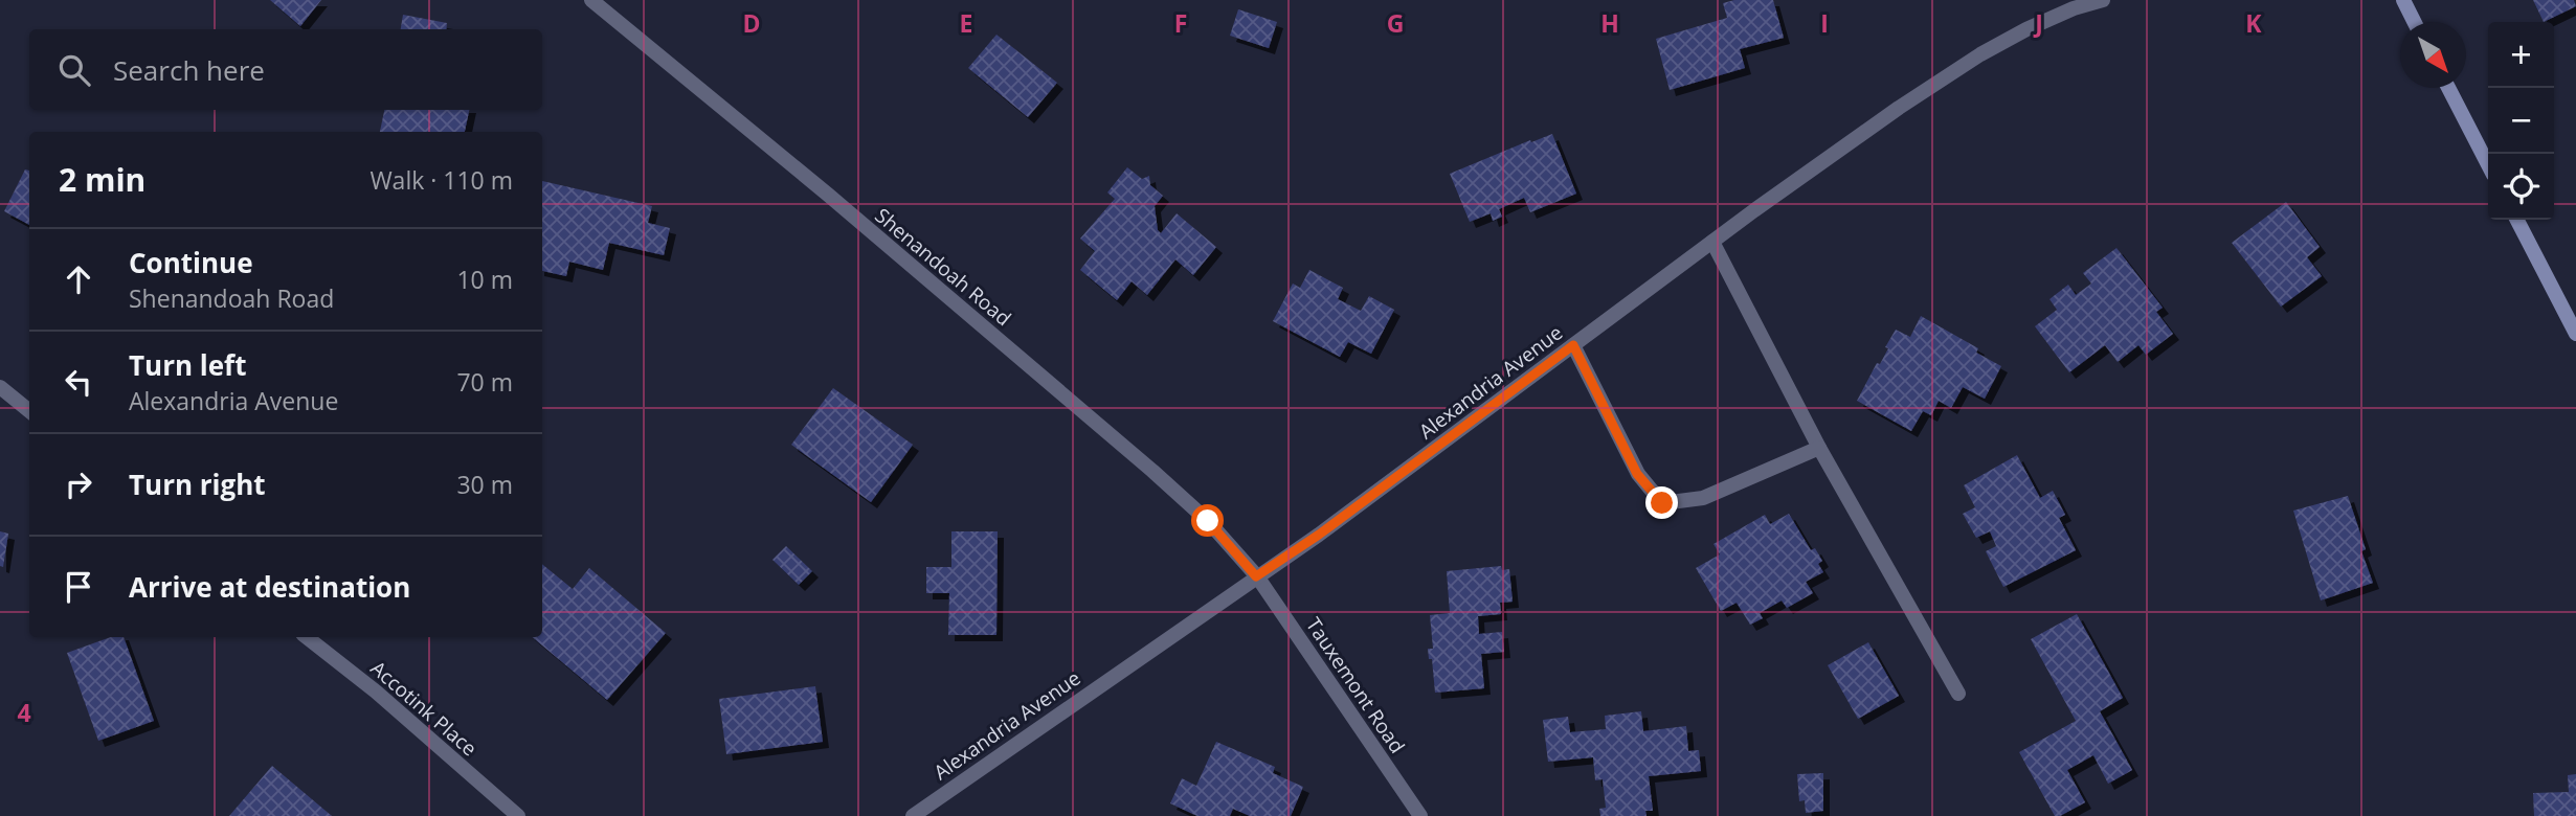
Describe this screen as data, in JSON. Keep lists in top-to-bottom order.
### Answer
{
  "streets": {
    "street": [
      "Shenandoah Road",
      "Alexandria Avenue",
      "Tauxemont Road",
      "Accotink Place"
    ]
  },
  "crossings": [
    ["Shenandoah Road", "Alexandria Avenue"],
    ["Shenandoah Road", "Tauxemont Road"],
    ["Alexandria Avenue", "Tauxemont Road"]
  ],
  "north": "bottom right",
  "page": {
    "map_buttons": ["+", "−"],
    "search": "Search here",
    "heading": ["2 min", "Walk · 110 m"],
    "list": [
      ["Continue", "Shenandoah Road", "10 m"],
      ["Turn left", "Alexandria Avenue", "70 m"],
      ["Turn right", "30 m"],
      "Arrive at destination"
    ]
  },
  "grid": {
    "columns": [
      "D",
      "E",
      "F",
      "G",
      "H",
      "I",
      "J",
      "K"
    ],
    "rows": ["4"]
  }
}
